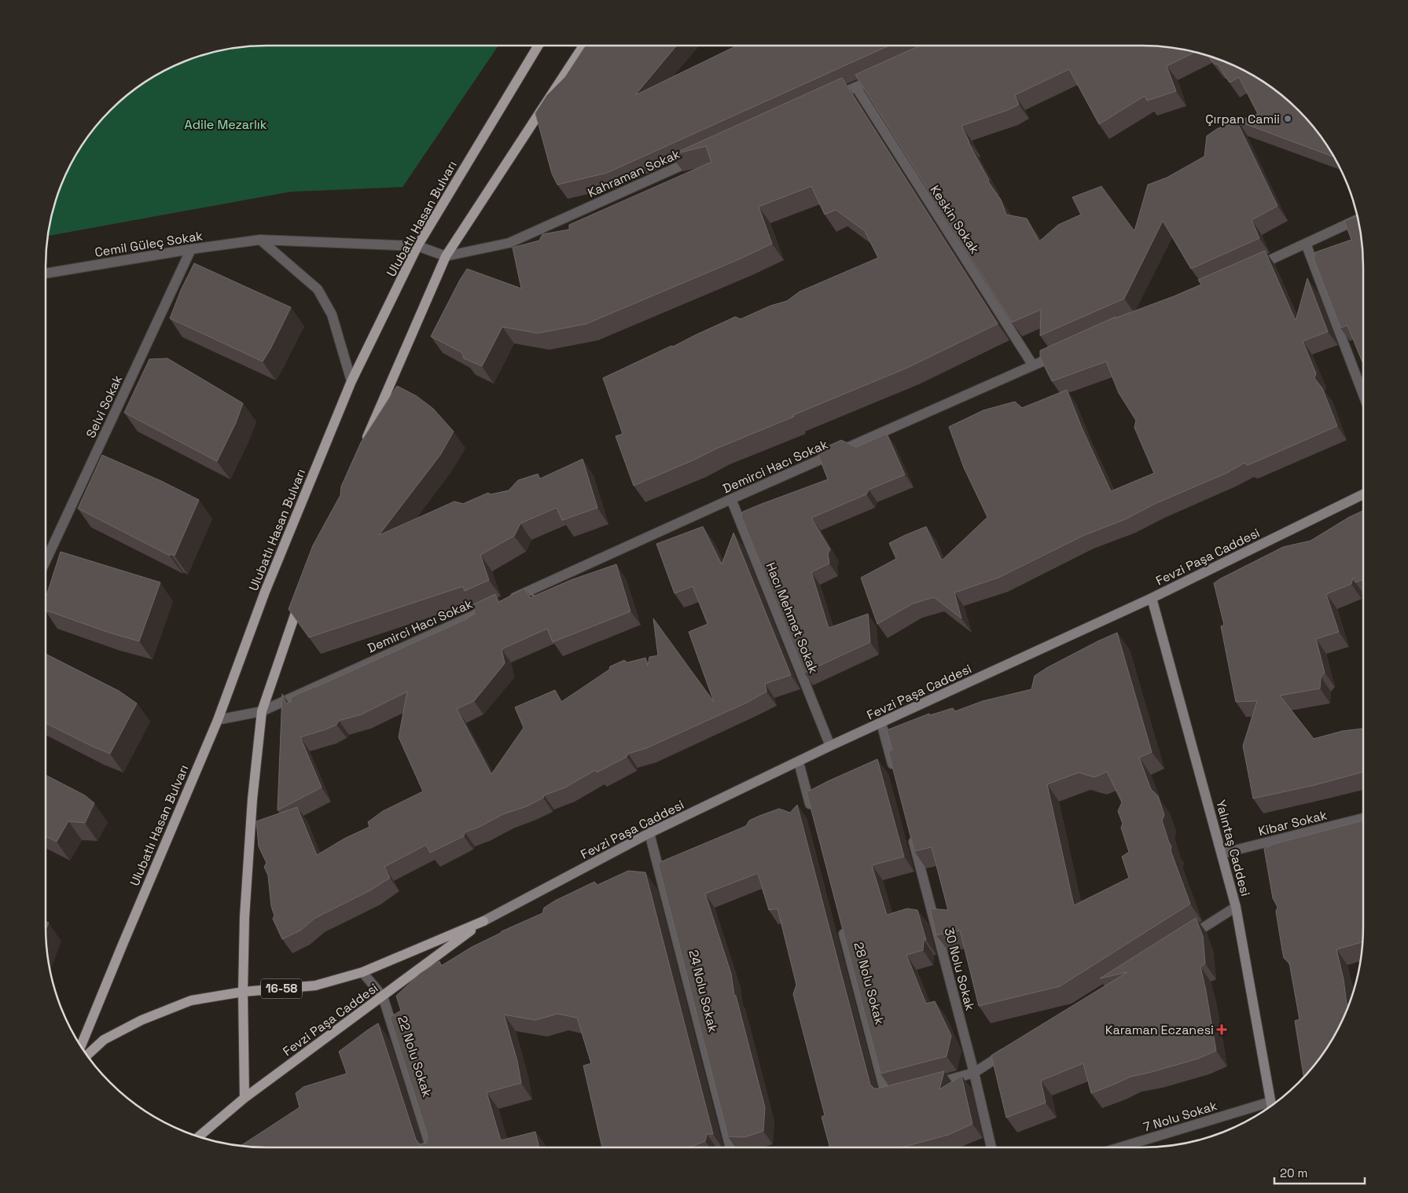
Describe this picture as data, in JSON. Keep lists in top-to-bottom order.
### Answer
{
  "streets": {
    "main road": [
      "Ulubatlı Hasan Bulvarı",
      "Fevzi Paşa Caddesi",
      "Yalıntaş Caddesi",
      "16-58"
    ],
    "street": [
      "Kahraman Sokak",
      "Keskin Sokak",
      "Cemil Güleç Sokak",
      "Selvi Sokak",
      "Demirci Hacı Sokak",
      "Hacı Mehmet Sokak",
      "Kibar Sokak",
      "30 Nolu Sokak",
      "28 Nolu Sokak",
      "24 Nolu Sokak",
      "22 Nolu Sokak",
      "7 Nolu Sokak"
    ]
  },
  "crossings": [
    ["Ulubatlı Hasan Bulvarı", "Cemil Güleç Sokak"],
    ["Ulubatlı Hasan Bulvarı", "Demirci Hacı Sokak"],
    ["Keskin Sokak", "Demirci Hacı Sokak"],
    ["Cemil Güleç Sokak", "Selvi Sokak"],
    ["Demirci Hacı Sokak", "Hacı Mehmet Sokak"],
    ["Fevzi Paşa Caddesi", "Hacı Mehmet Sokak"],
    ["Fevzi Paşa Caddesi", "Yalıntaş Caddesi"],
    ["Fevzi Paşa Caddesi", "24 Nolu Sokak"],
    ["Fevzi Paşa Caddesi", "22 Nolu Sokak"],
    ["Kibar Sokak", "Yalıntaş Caddesi"],
    ["Yalıntaş Caddesi", "7 Nolu Sokak"]
  ],
  "parks": ["Adile Mezarlık"],
  "places": {
    "other": ["Çırpan Camii"],
    "health": ["Karaman Eczanesi"]
  },
  "scale_bar": "20 m"
}
